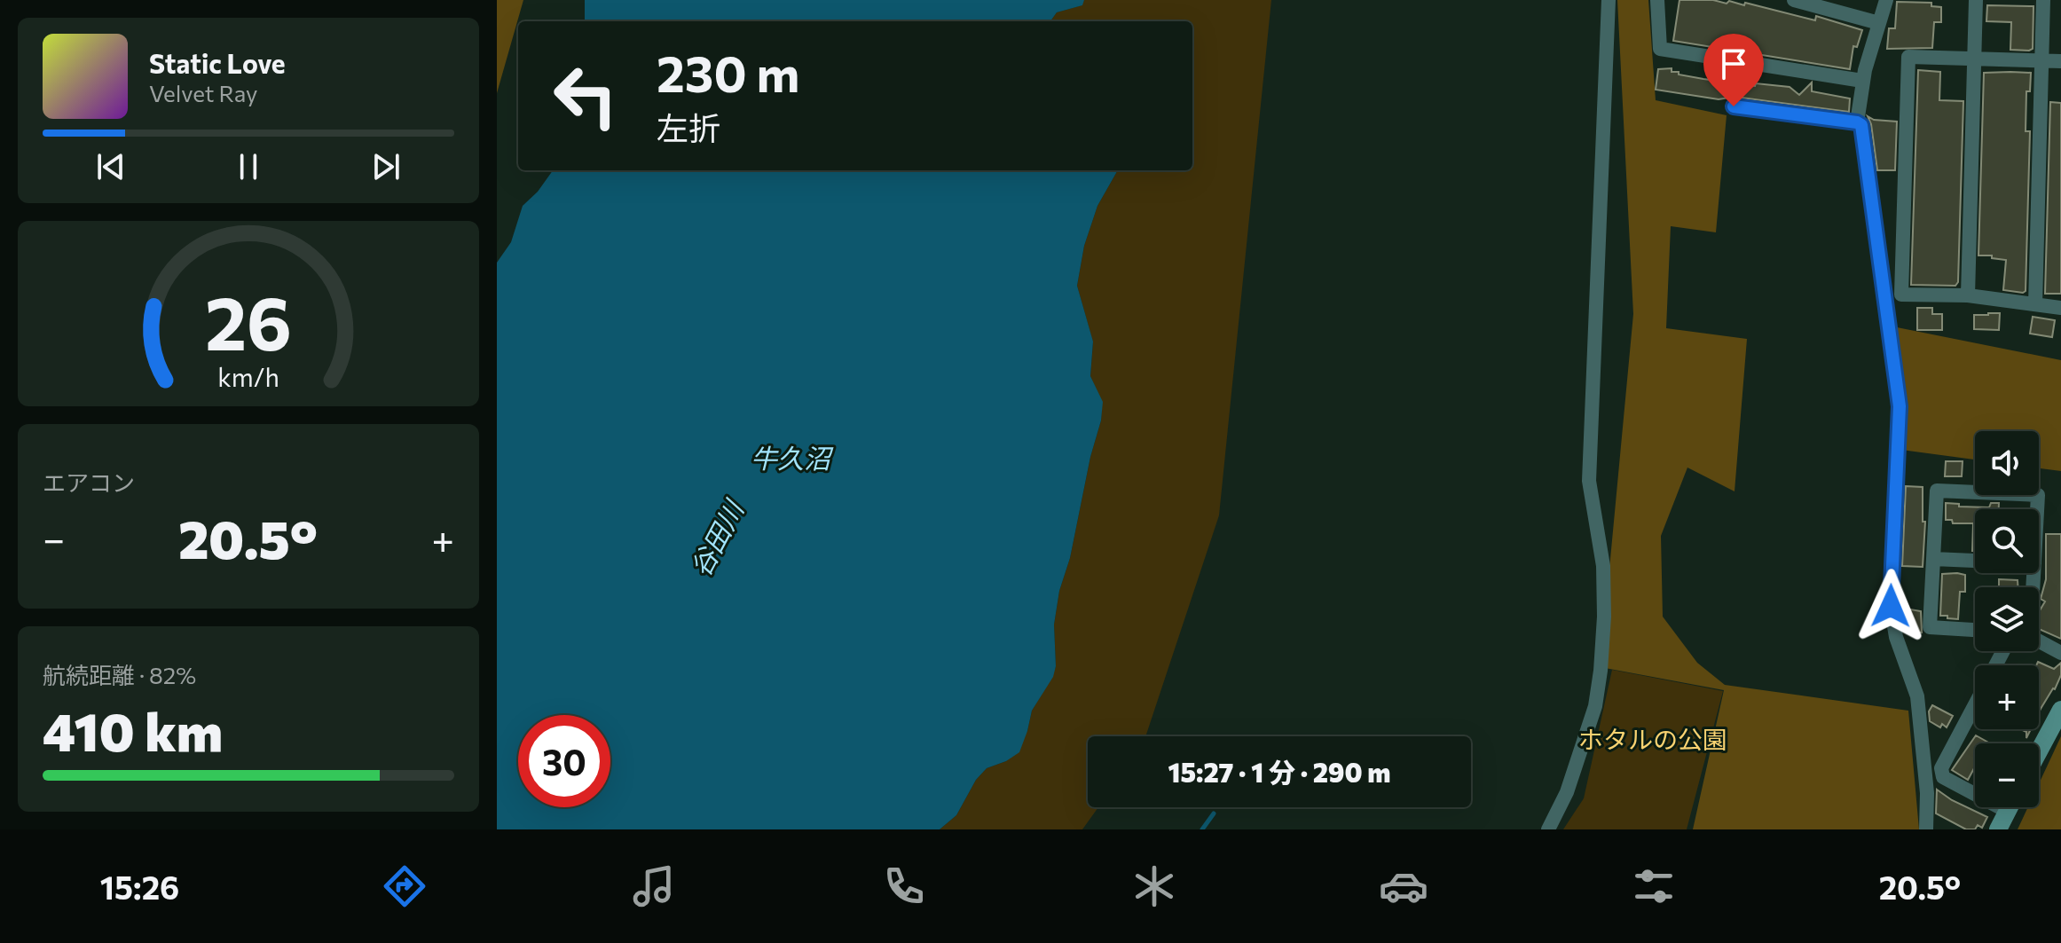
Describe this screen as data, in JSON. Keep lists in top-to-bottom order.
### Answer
{
  "water": ["牛久沼", "谷田川"],
  "parks": ["ホタルの公園"],
  "page": {
    "turn": ["230 m", "左折"],
    "song": ["Static Love", "Velvet Ray"],
    "tile": [
      "エアコン",
      ["航続距離 · 82%", "410 km"]
    ],
    "map_buttons": ["+", "−"],
    "heat": ["−", "20.5°", "+"],
    "limit": "30",
    "trip": "15:27 · 1 分 · 290 m",
    "tabs": ["15:26", "20.5°"],
    "gauge": ["26", "km/h"]
  }
}
